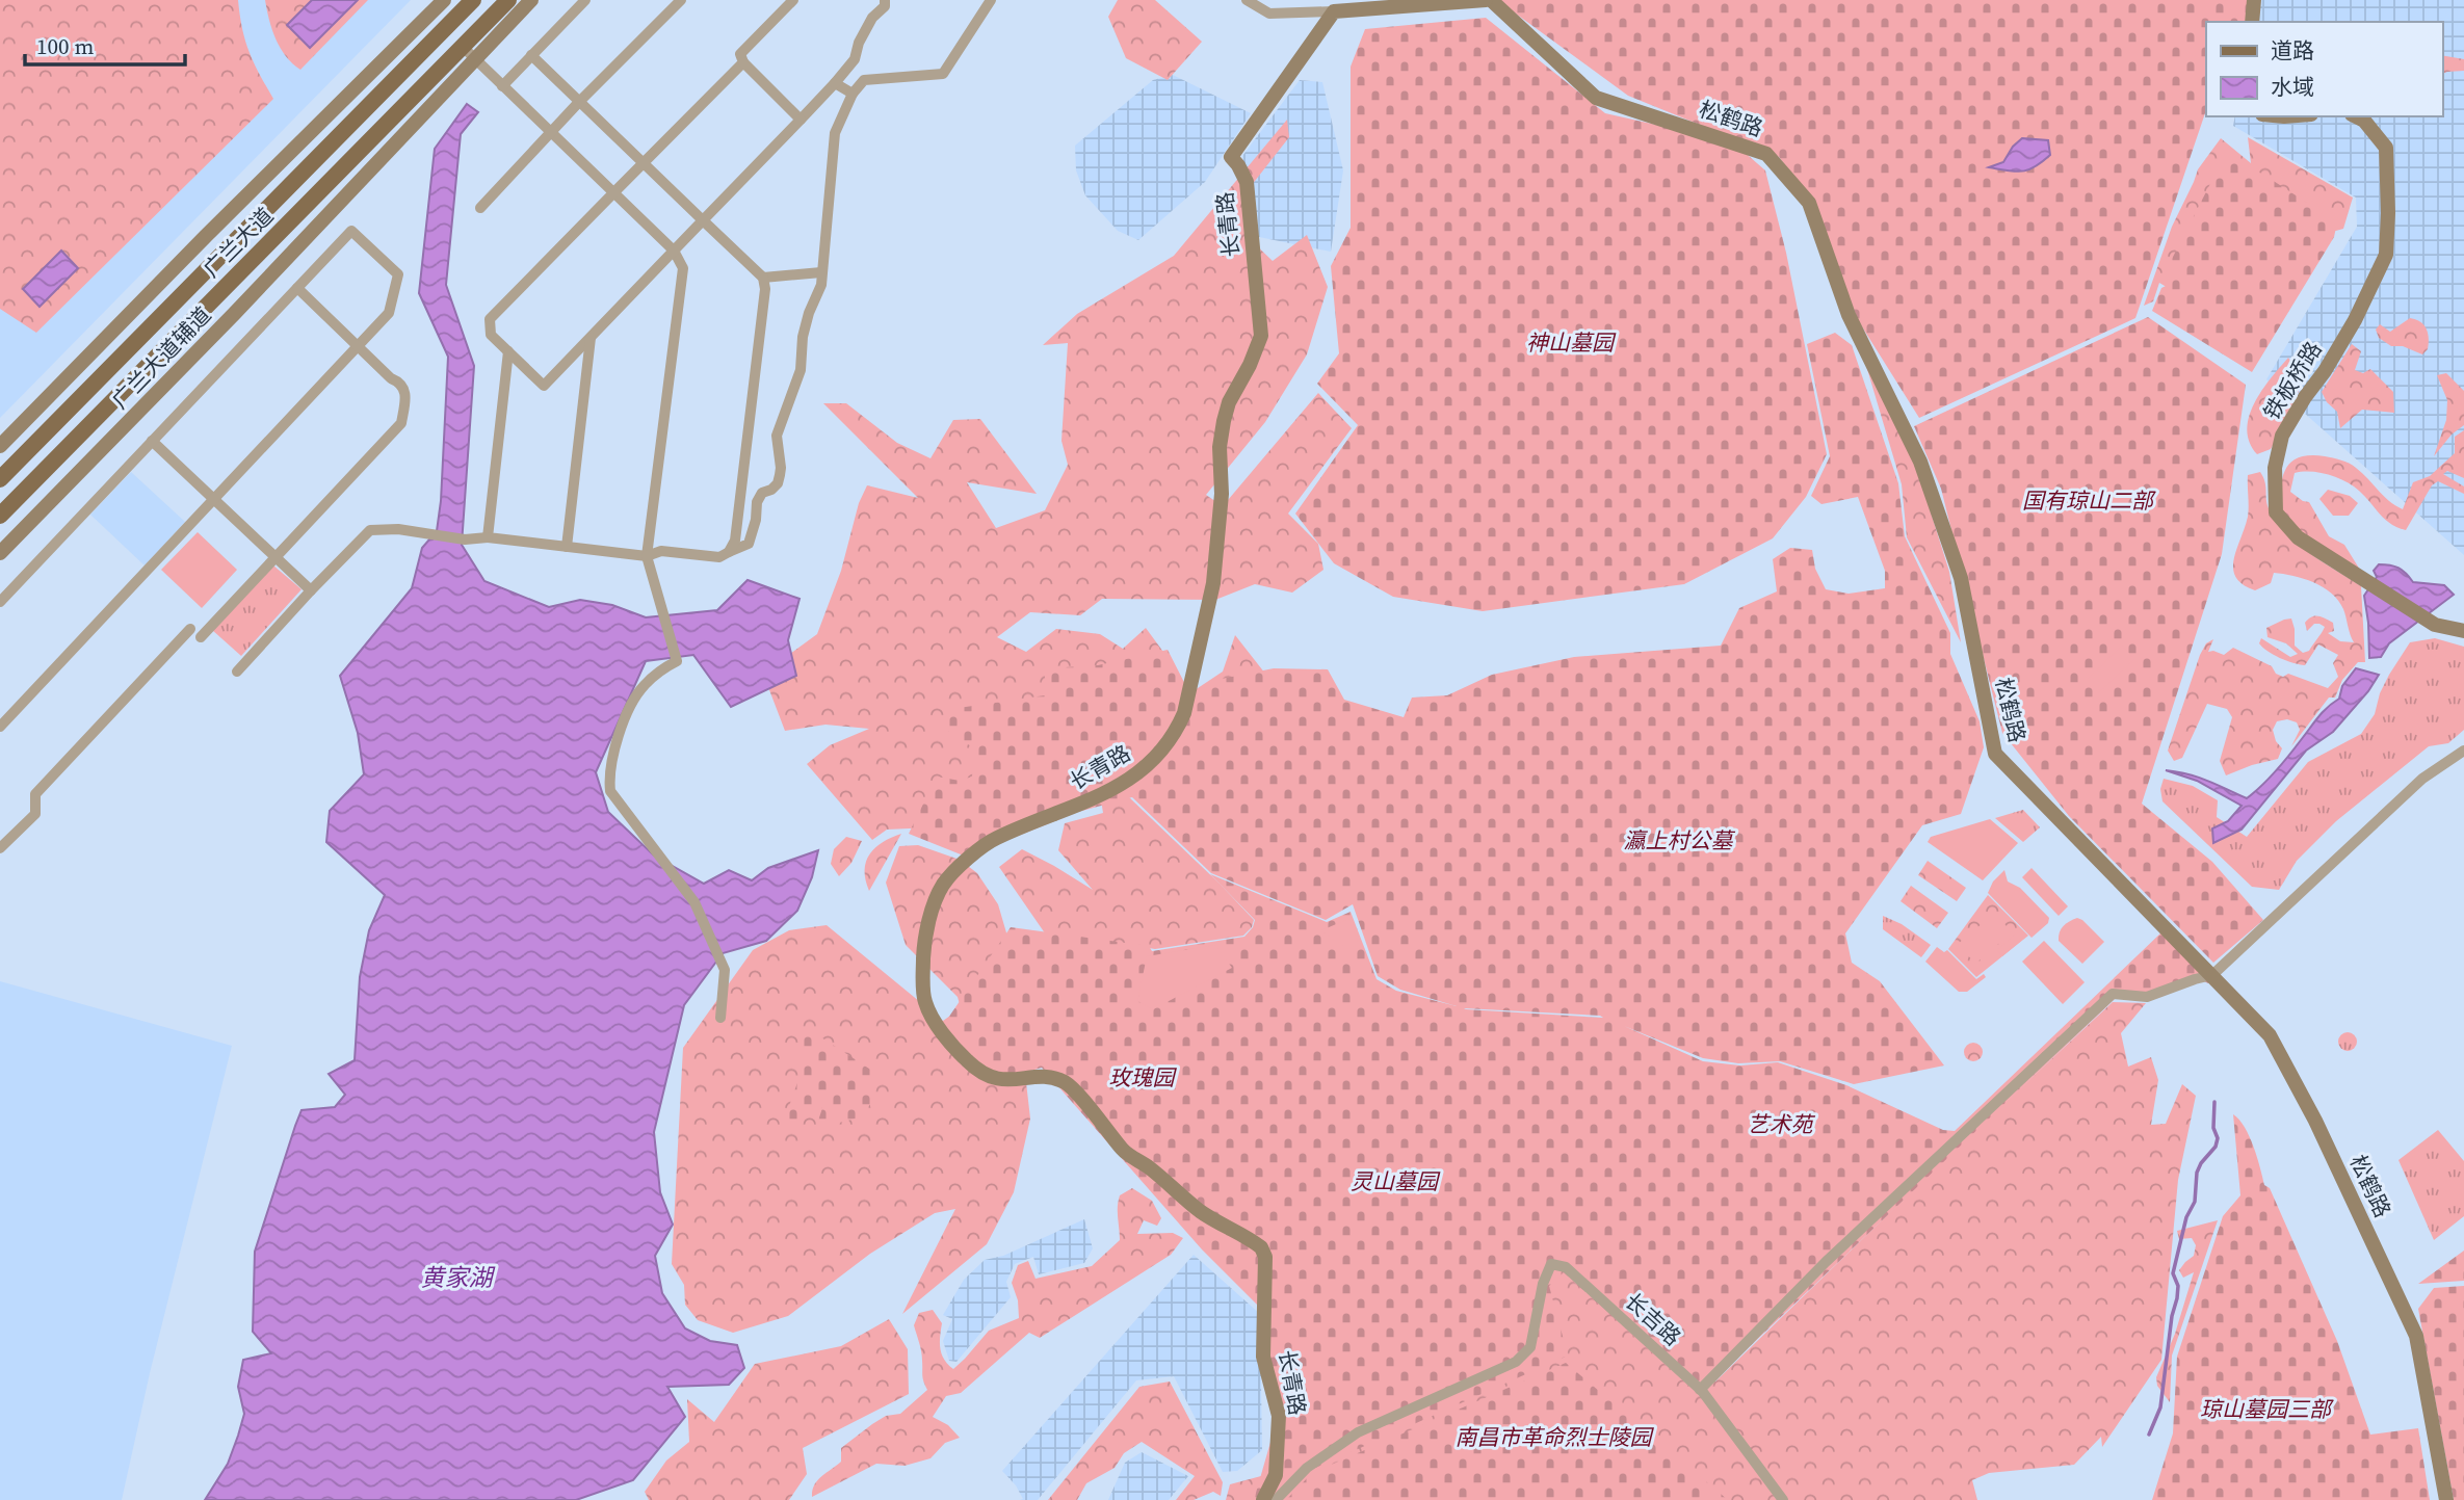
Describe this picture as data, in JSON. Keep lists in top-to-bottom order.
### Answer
{
  "streets": {
    "main road": ["广兰大道"],
    "street": [
      "松鹤路",
      "长青路",
      "广兰大道辅道",
      "铁板桥路",
      "长吉路"
    ]
  },
  "crossings": [
    ["广兰大道", "广兰大道辅道"]
  ],
  "water": ["黄家湖"],
  "parks": [
    "神山墓园",
    "国有琼山二部",
    "瀛上村公墓",
    "玫瑰园",
    "艺术苑",
    "灵山墓园",
    "琼山墓园三部",
    "南昌市革命烈士陵园"
  ],
  "legend": ["道路", "水域"],
  "scale_bar": "100 m"
}
